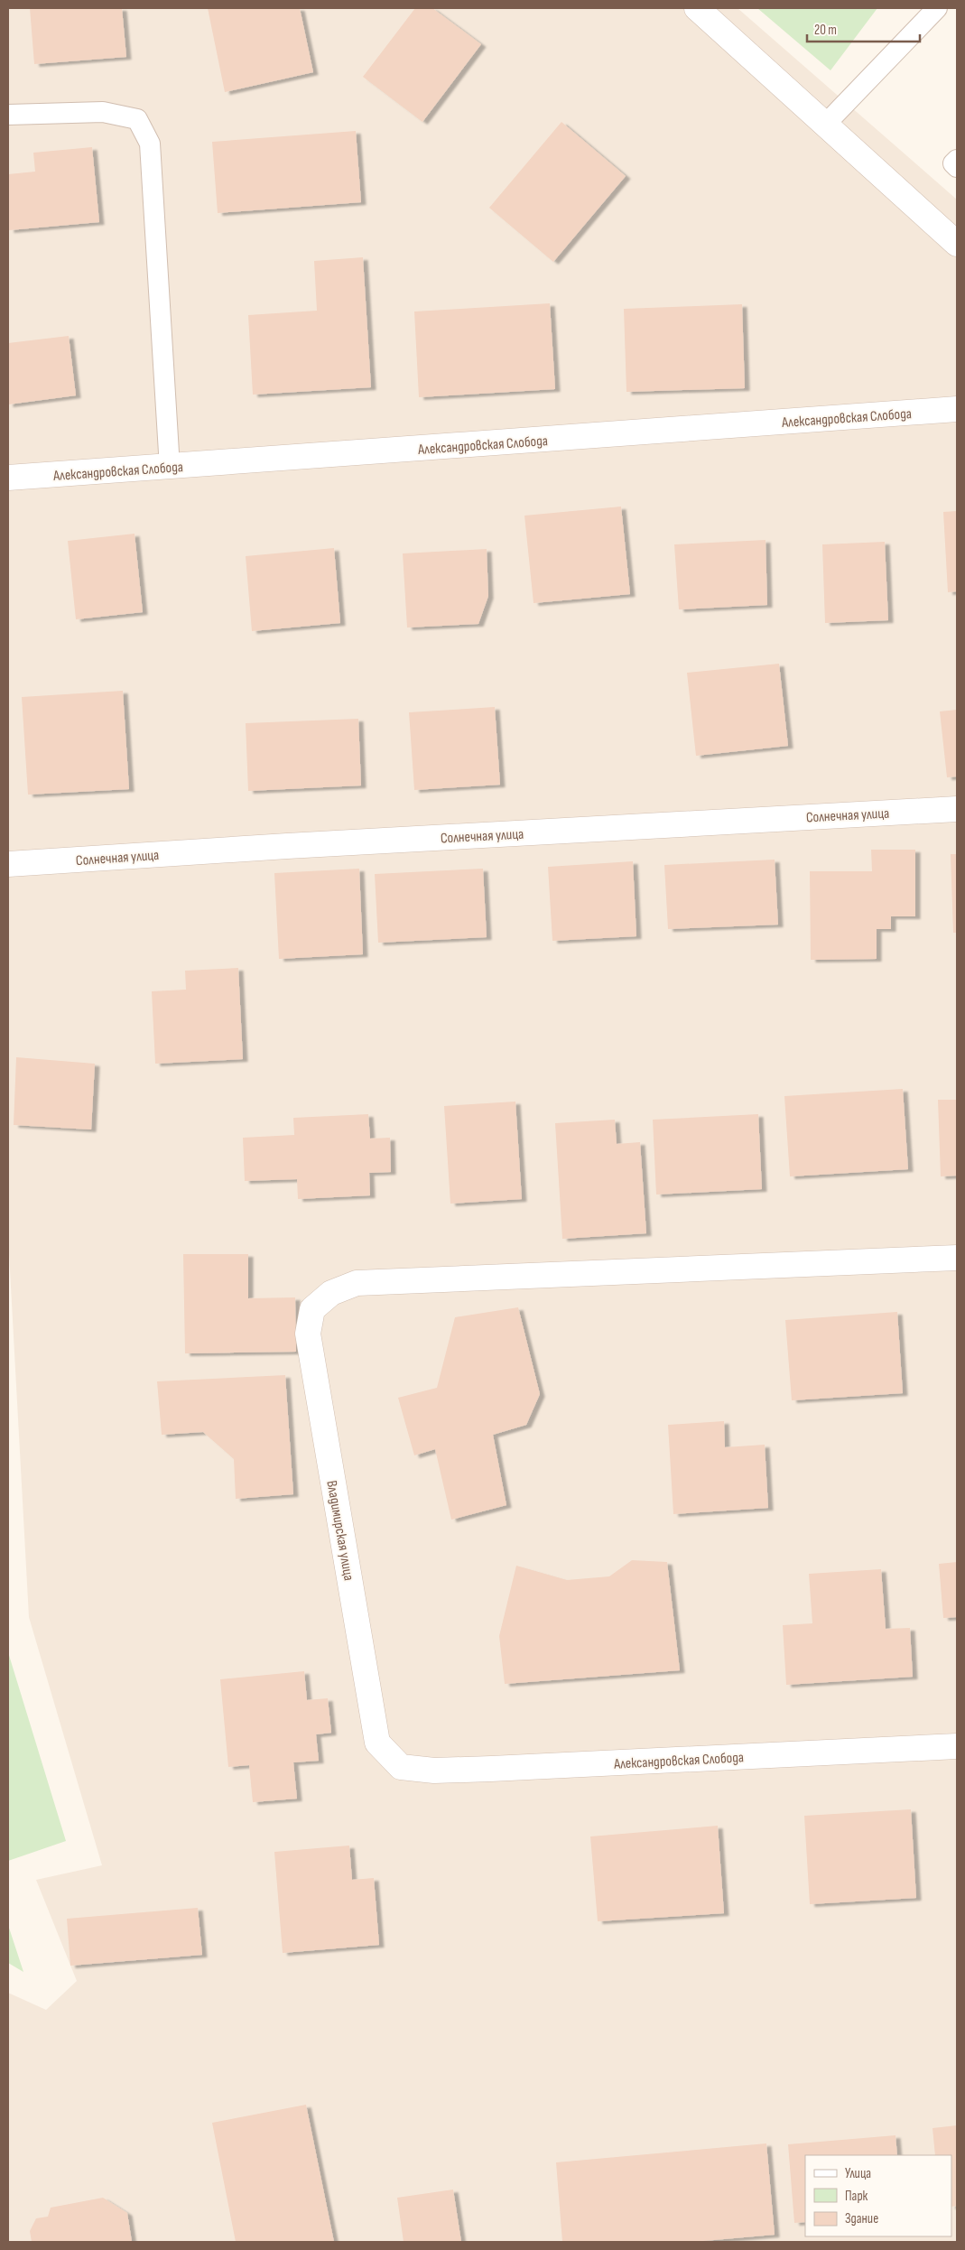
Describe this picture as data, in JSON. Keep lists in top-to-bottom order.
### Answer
{
  "streets": {
    "street": ["Александровская Слобода", "Солнечная улица", "Владимирская улица"]
  },
  "crossings": [
    ["Александровская Слобода", "Владимирская улица"]
  ],
  "legend": ["Улица", "Парк", "Здание"],
  "scale_bar": "20 m"
}
